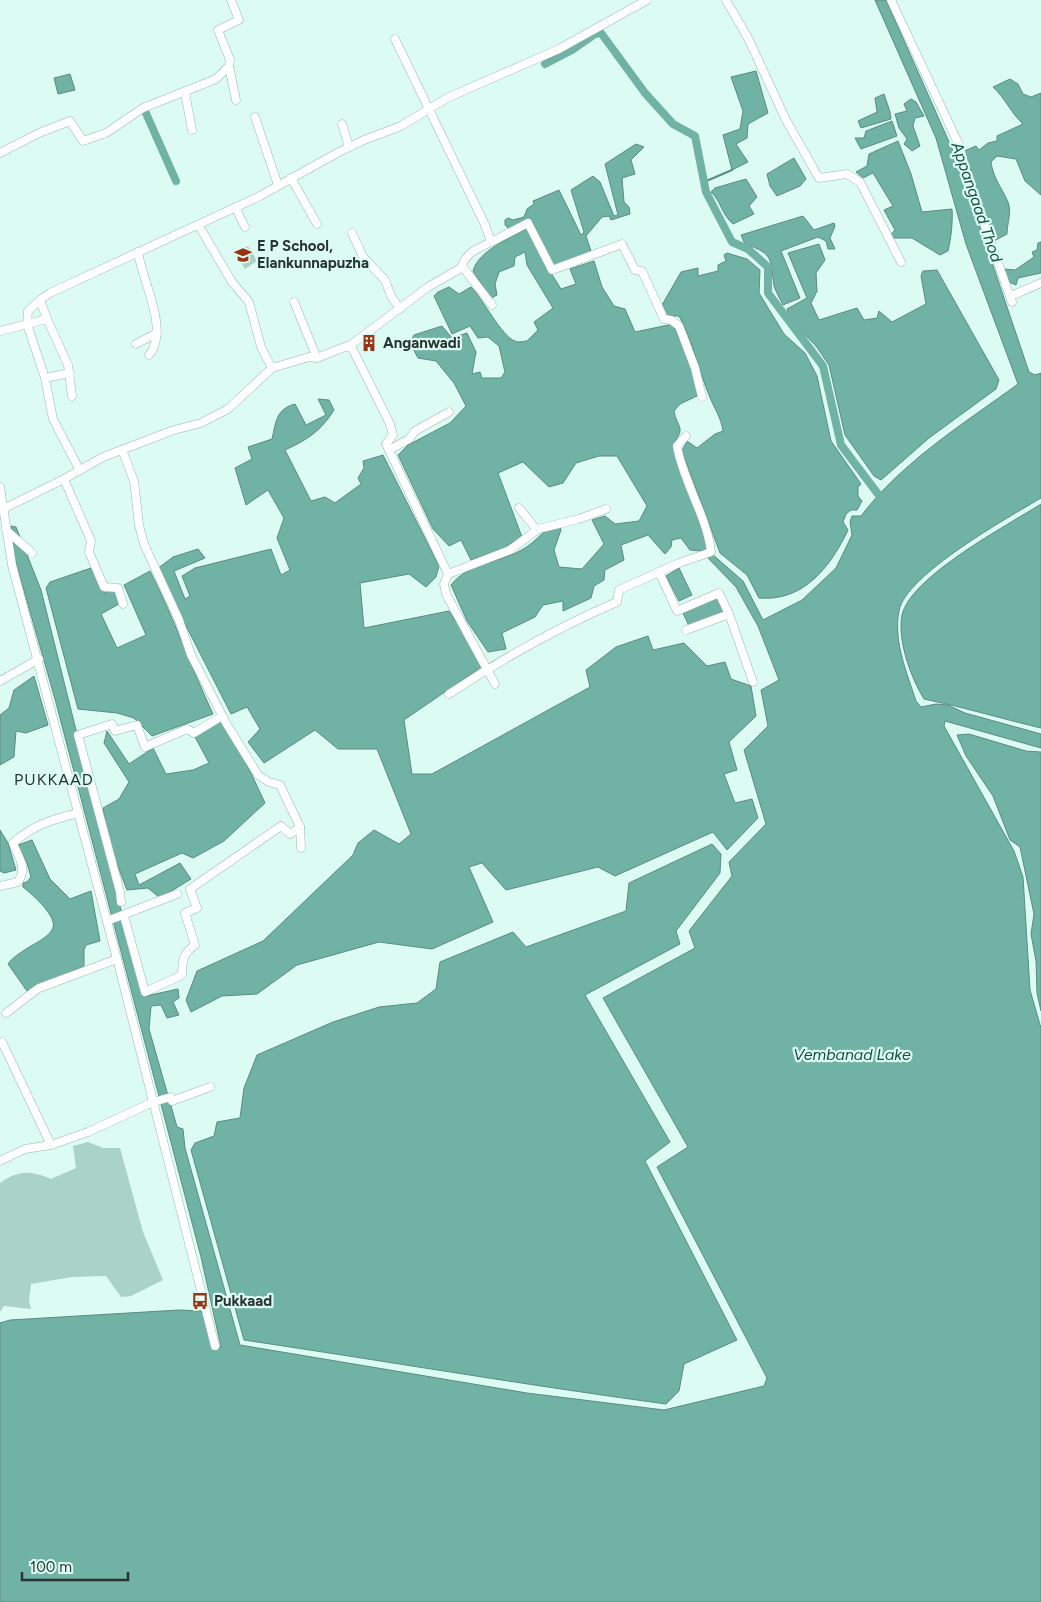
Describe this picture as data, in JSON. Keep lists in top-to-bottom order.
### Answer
{
  "districts": ["PUKKAAD"],
  "water": ["Appangaad Thod", "Vembanad Lake"],
  "places": {
    "school or university": ["E P School, Elankunnapuzha"],
    "building": ["Anganwadi"],
    "bus stop": ["Pukkaad"]
  },
  "scale_bar": "100 m"
}
